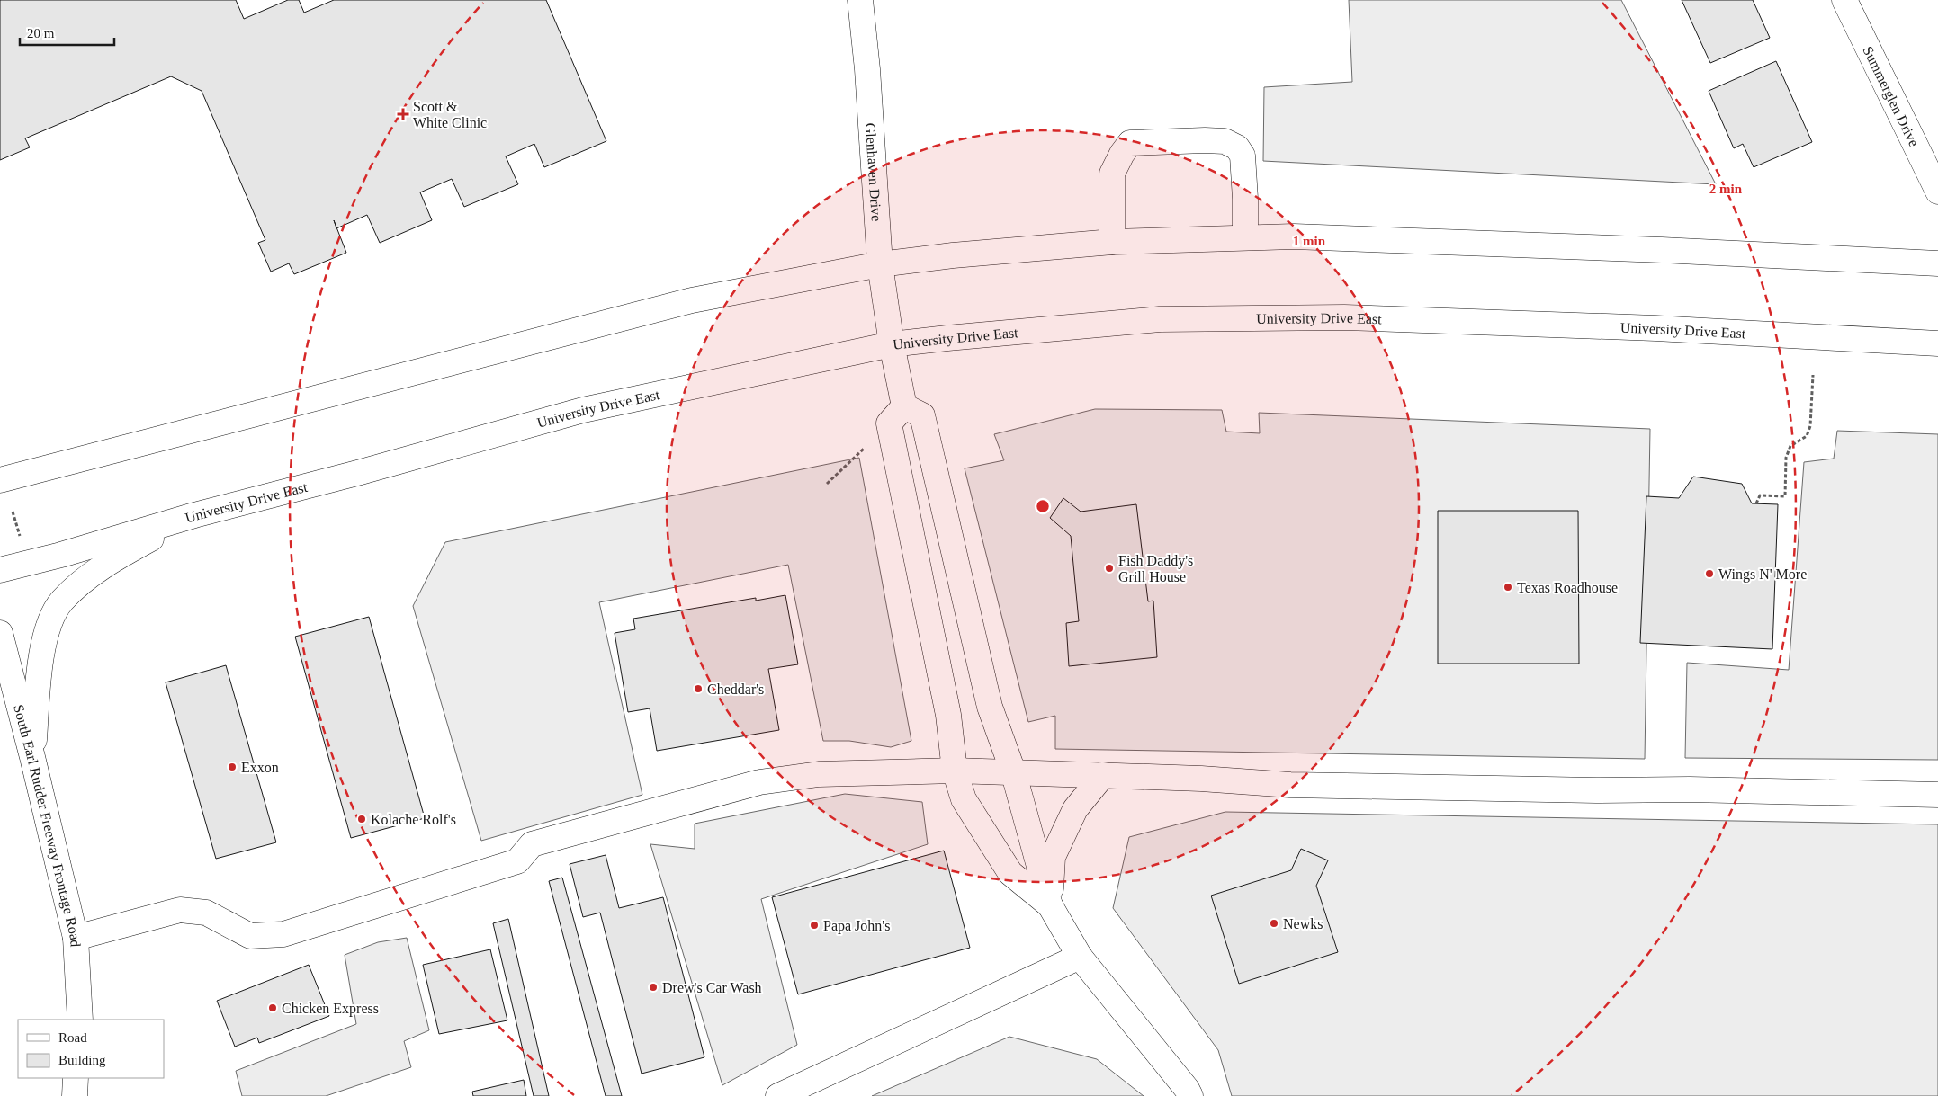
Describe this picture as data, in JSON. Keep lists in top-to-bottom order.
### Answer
{
  "streets": {
    "main road": [
      "Summerglen Drive",
      "Glenhaven Drive",
      "University Drive East",
      "South Earl Rudder Freeway Frontage Road"
    ]
  },
  "crossings": [
    ["Glenhaven Drive", "University Drive East"]
  ],
  "places": {
    "health": ["Scott & White Clinic"],
    "other": [
      "Fish Daddy's Grill House",
      "Wings N' More",
      "Texas Roadhouse",
      "Cheddar's",
      "Exxon",
      "Kolache Rolf's",
      "Newks",
      "Papa John's",
      "Drew's Car Wash",
      "Chicken Express"
    ]
  },
  "legend": ["Road", "Building"],
  "scale_bar": "20 m",
  "rings": ["2 min", "1 min"]
}
